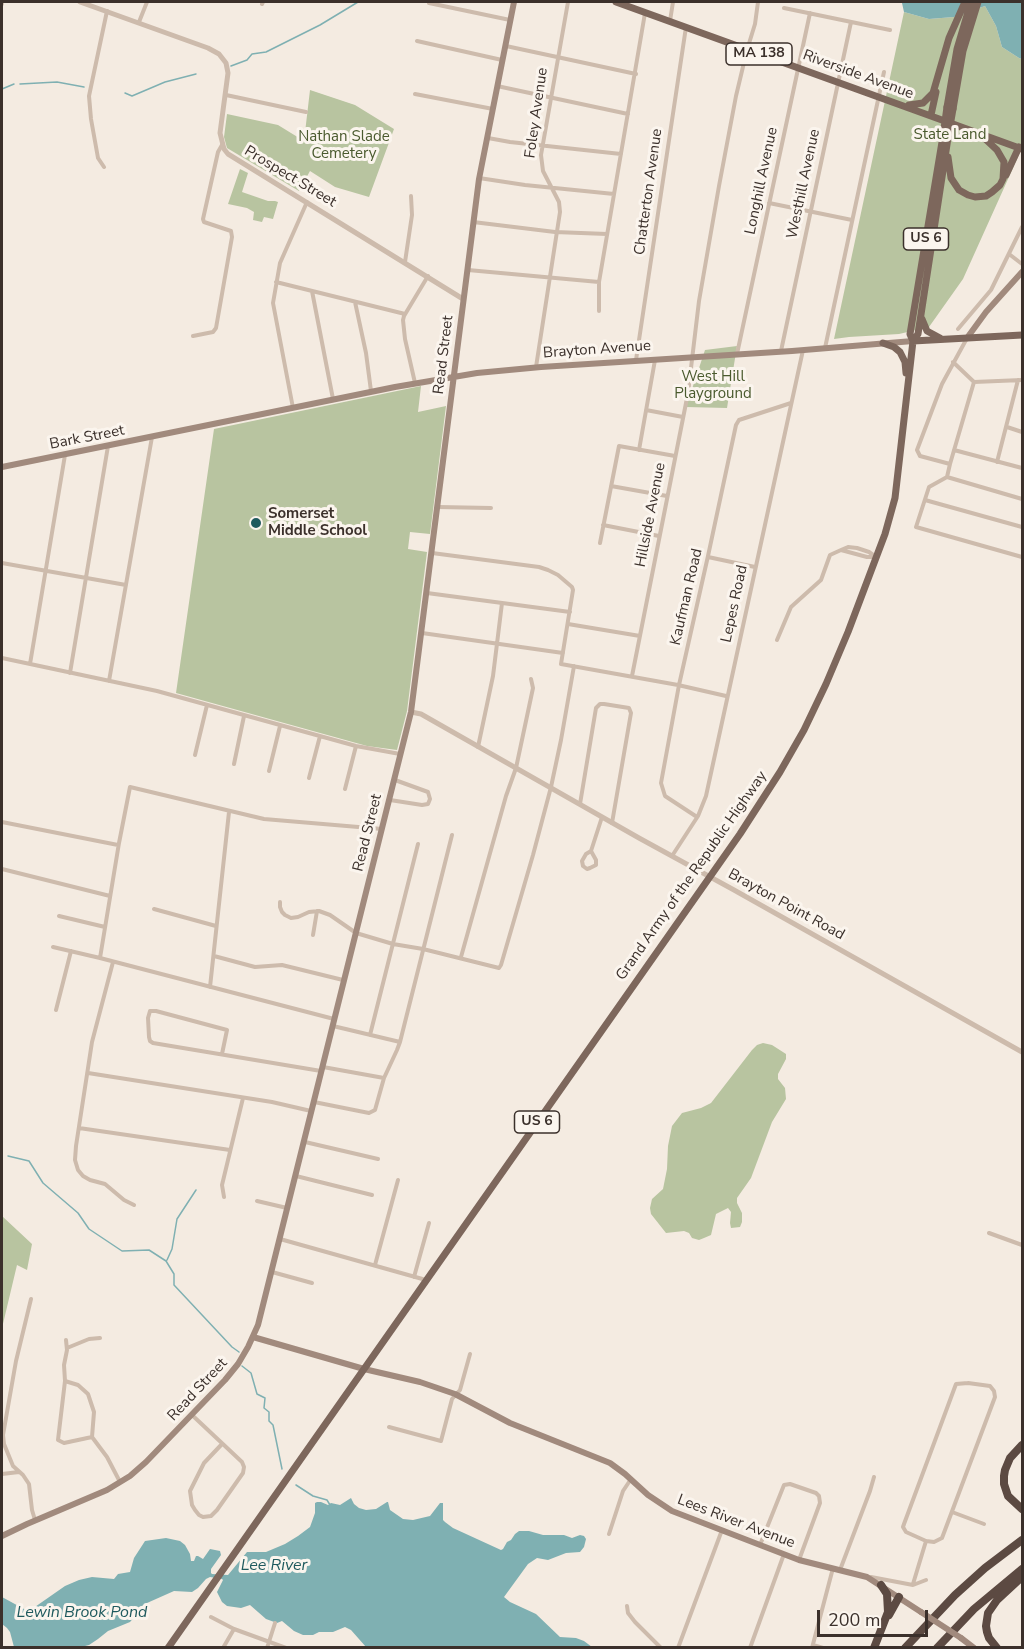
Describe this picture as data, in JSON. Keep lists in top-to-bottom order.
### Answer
{
  "streets": {
    "main road": [
      "MA 138",
      "Riverside Avenue",
      "US 6",
      "Brayton Avenue",
      "Read Street",
      "Bark Street",
      "Grand Army of the Republic Highway",
      "Lees River Avenue"
    ],
    "street": [
      "Foley Avenue",
      "Prospect Street",
      "Longhill Avenue",
      "Westhill Avenue",
      "Chatterton Avenue",
      "Hillside Avenue",
      "Kaufman Road",
      "Lepes Road",
      "Brayton Point Road"
    ]
  },
  "crossings": [
    ["MA 138", "Riverside Avenue"],
    ["Riverside Avenue", "Longhill Avenue"],
    ["Riverside Avenue", "Westhill Avenue"],
    ["Riverside Avenue", "Chatterton Avenue"],
    ["Riverside Avenue", "Hillside Avenue"],
    ["Foley Avenue", "Brayton Avenue"],
    ["Prospect Street", "Read Street"],
    ["Longhill Avenue", "Brayton Avenue"],
    ["Westhill Avenue", "Brayton Avenue"],
    ["Chatterton Avenue", "Brayton Avenue"],
    ["US 6", "Brayton Avenue"],
    ["US 6", "Grand Army of the Republic Highway"],
    ["US 6", "Lees River Avenue"],
    ["Brayton Avenue", "Read Street"],
    ["Brayton Avenue", "Bark Street"],
    ["Brayton Avenue", "Hillside Avenue"],
    ["Brayton Avenue", "Lepes Road"],
    ["Brayton Avenue", "Grand Army of the Republic Highway"],
    ["Read Street", "Brayton Point Road"],
    ["Read Street", "Lees River Avenue"],
    ["Kaufman Road", "Lepes Road"],
    ["Lepes Road", "Brayton Point Road"],
    ["Grand Army of the Republic Highway", "Brayton Point Road"],
    ["Grand Army of the Republic Highway", "Lees River Avenue"]
  ],
  "water": ["Lee River", "Lewin Brook Pond"],
  "parks": ["State Land", "Nathan Slade Cemetery", "West Hill Playground"],
  "places": ["Somerset Middle School"],
  "scale_bar": "200 m"
}
